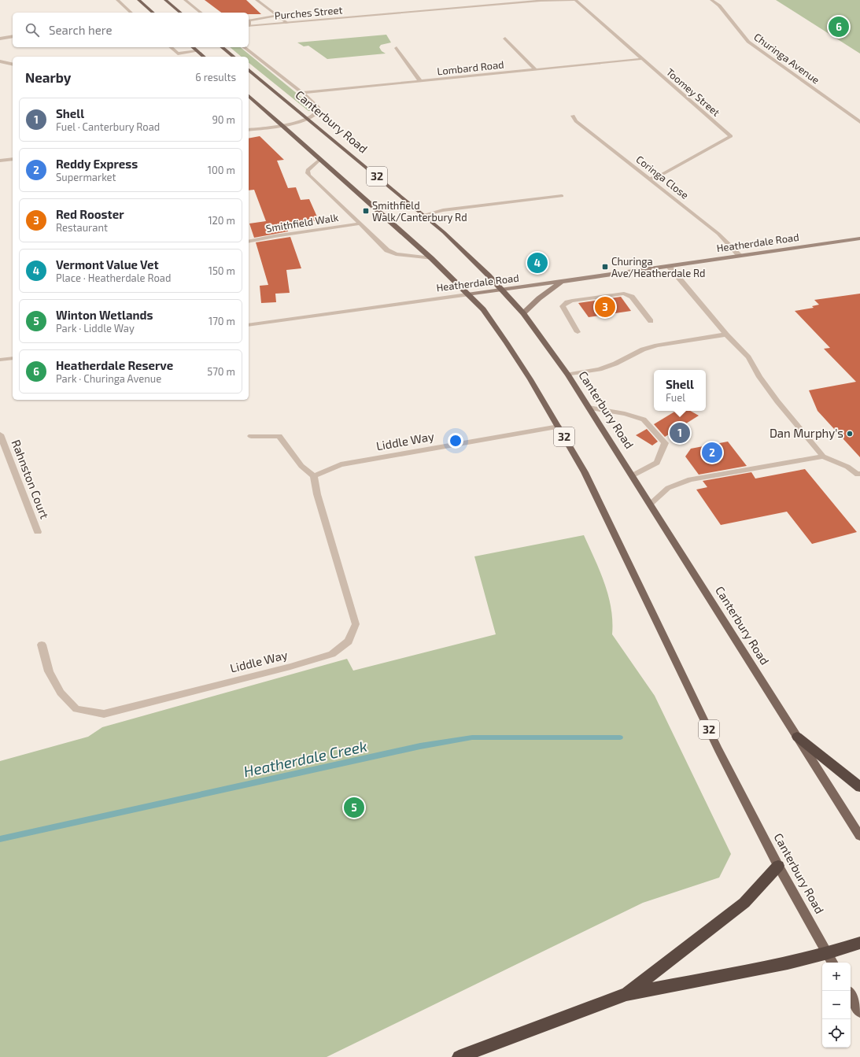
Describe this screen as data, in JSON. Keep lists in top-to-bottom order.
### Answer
{
  "streets": {
    "main road": ["Canterbury Road", "32", "Heatherdale Road"],
    "street": [
      "Purches Street",
      "Churinga Avenue",
      "Lombard Road",
      "Toomey Street",
      "Coringa Close",
      "Smithfield Walk",
      "Liddle Way",
      "Rahnston Court"
    ]
  },
  "crossings": [
    ["Purches Street", "Toomey Street"],
    ["Lombard Road", "Toomey Street"],
    ["Toomey Street", "Coringa Close"],
    ["Canterbury Road", "Heatherdale Road"],
    ["Canterbury Road", "Liddle Way"],
    ["Coringa Close", "Heatherdale Road"]
  ],
  "water": ["Heatherdale Creek"],
  "places": {
    "transit": ["Smithfield Walk/Canterbury Rd", "Churinga Ave/Heatherdale Rd"],
    "other": ["Dan Murphy's"]
  },
  "page": {
    "search": "Search here",
    "pins": [
      "6",
      "4",
      "3",
      "1",
      "2",
      "5"
    ],
    "heading": ["Nearby", "6 results"],
    "list": [
      {
        "mark": "1",
        "name": "Shell",
        "note": "Fuel · Canterbury Road",
        "value": "90 m"
      },
      {
        "mark": "2",
        "name": "Reddy Express",
        "note": "Supermarket",
        "value": "100 m"
      },
      {
        "mark": "3",
        "name": "Red Rooster",
        "note": "Restaurant",
        "value": "120 m"
      },
      {
        "mark": "4",
        "name": "Vermont Value Vet",
        "note": "Place · Heatherdale Road",
        "value": "150 m"
      },
      {
        "mark": "5",
        "name": "Winton Wetlands",
        "note": "Park · Liddle Way",
        "value": "170 m"
      },
      {
        "mark": "6",
        "name": "Heatherdale Reserve",
        "note": "Park · Churinga Avenue",
        "value": "570 m"
      }
    ],
    "popup": ["Shell", "Fuel"],
    "map_buttons": ["+", "−"]
  }
}
